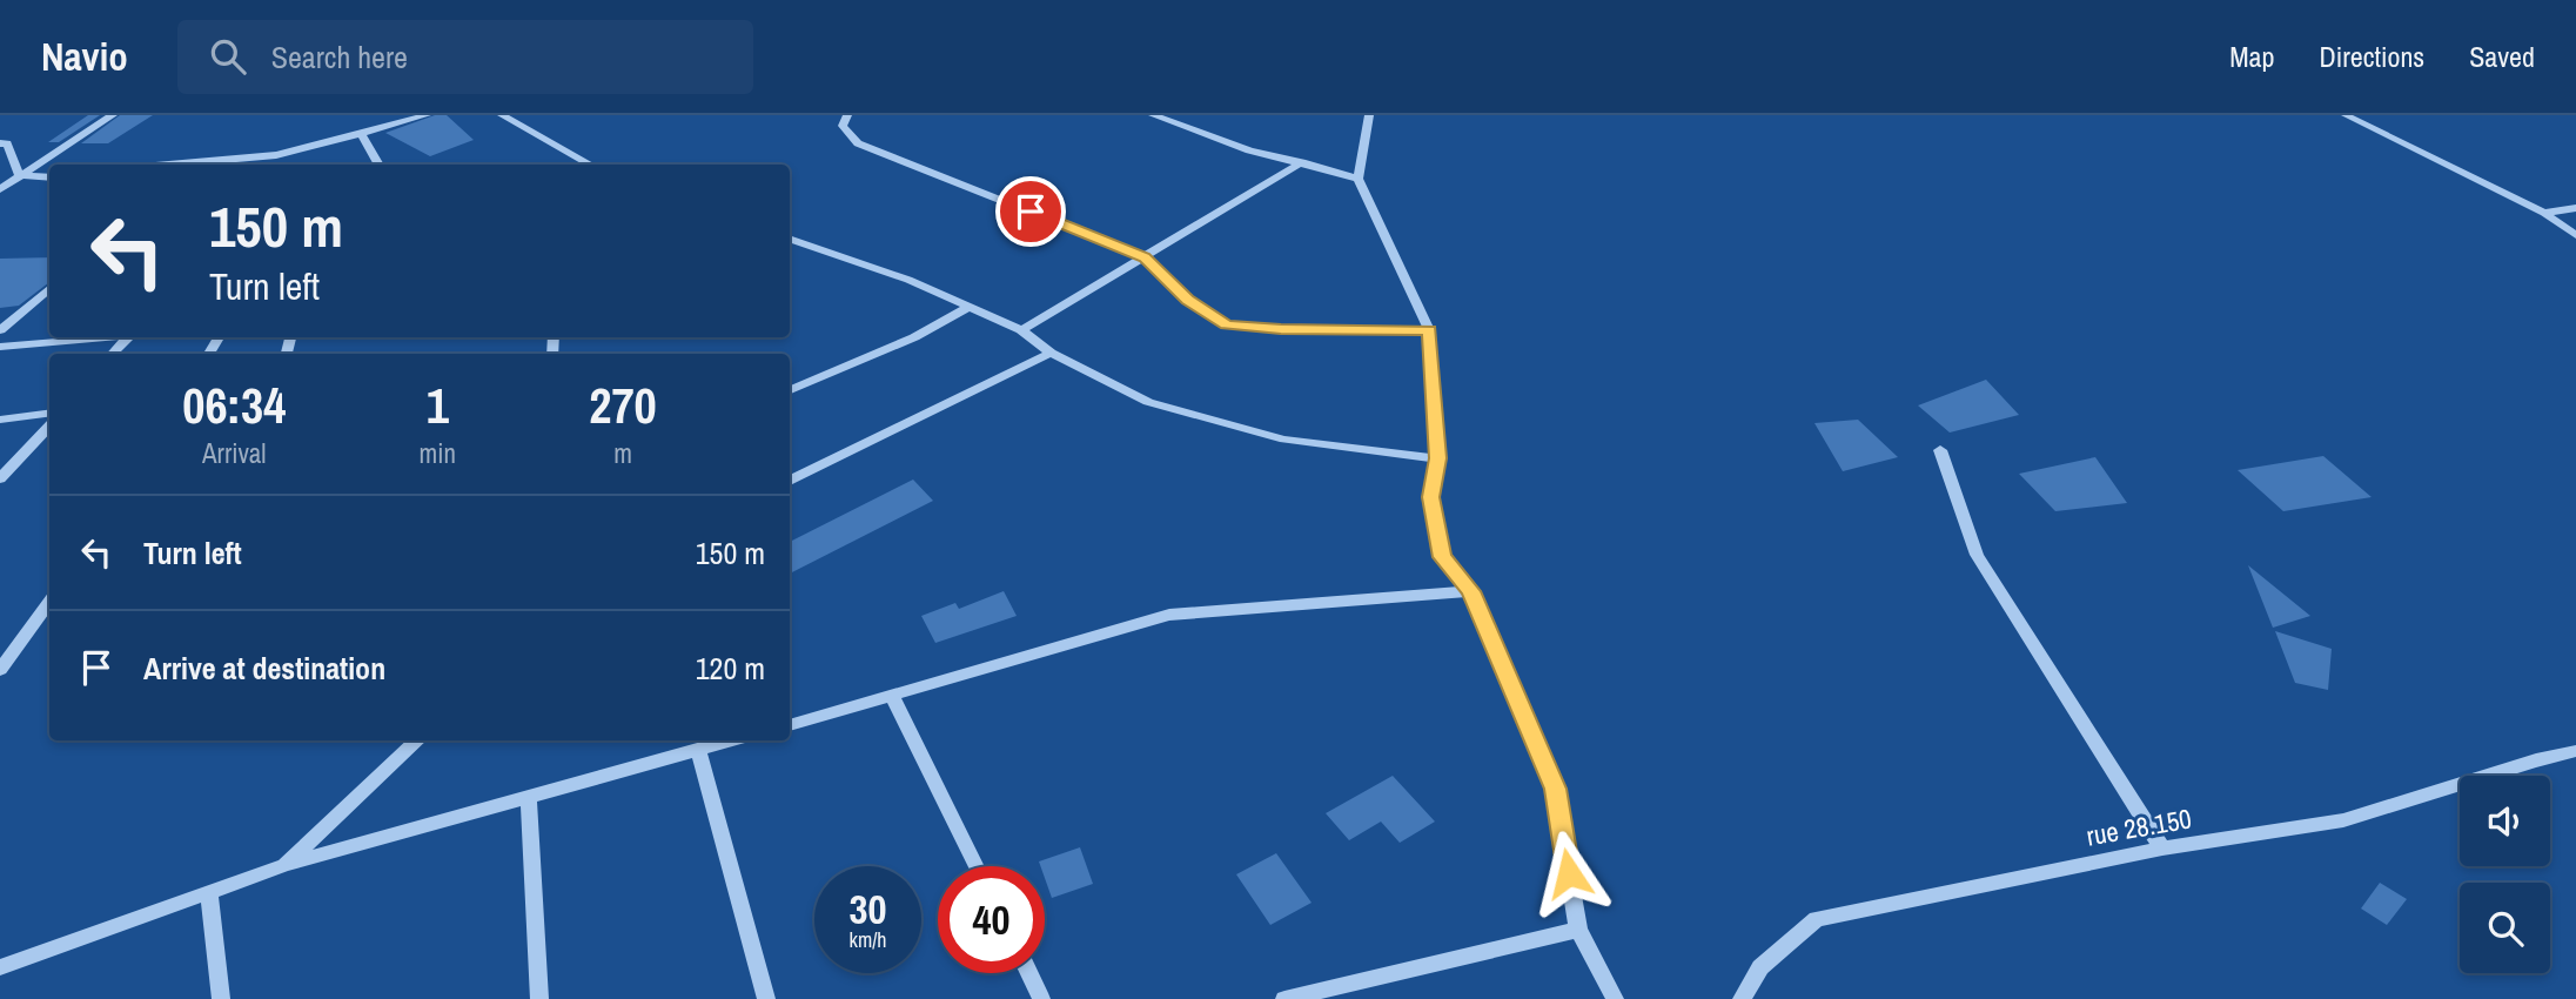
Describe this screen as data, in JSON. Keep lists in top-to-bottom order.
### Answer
{
  "streets": {
    "street": ["rue 28.150"]
  },
  "page": {
    "header": "Navio",
    "search": "Search here",
    "nav": ["Map", "Directions", "Saved"],
    "turn": ["150 m", "Turn left"],
    "eta": [
      "06:34",
      "Arrival",
      "1",
      "min",
      "270",
      "m"
    ],
    "list": [
      {
        "name": "Turn left",
        "value": "150 m"
      },
      {
        "name": "Arrive at destination",
        "value": "120 m"
      }
    ],
    "speed": "30 km/h",
    "limit": "40"
  }
}
